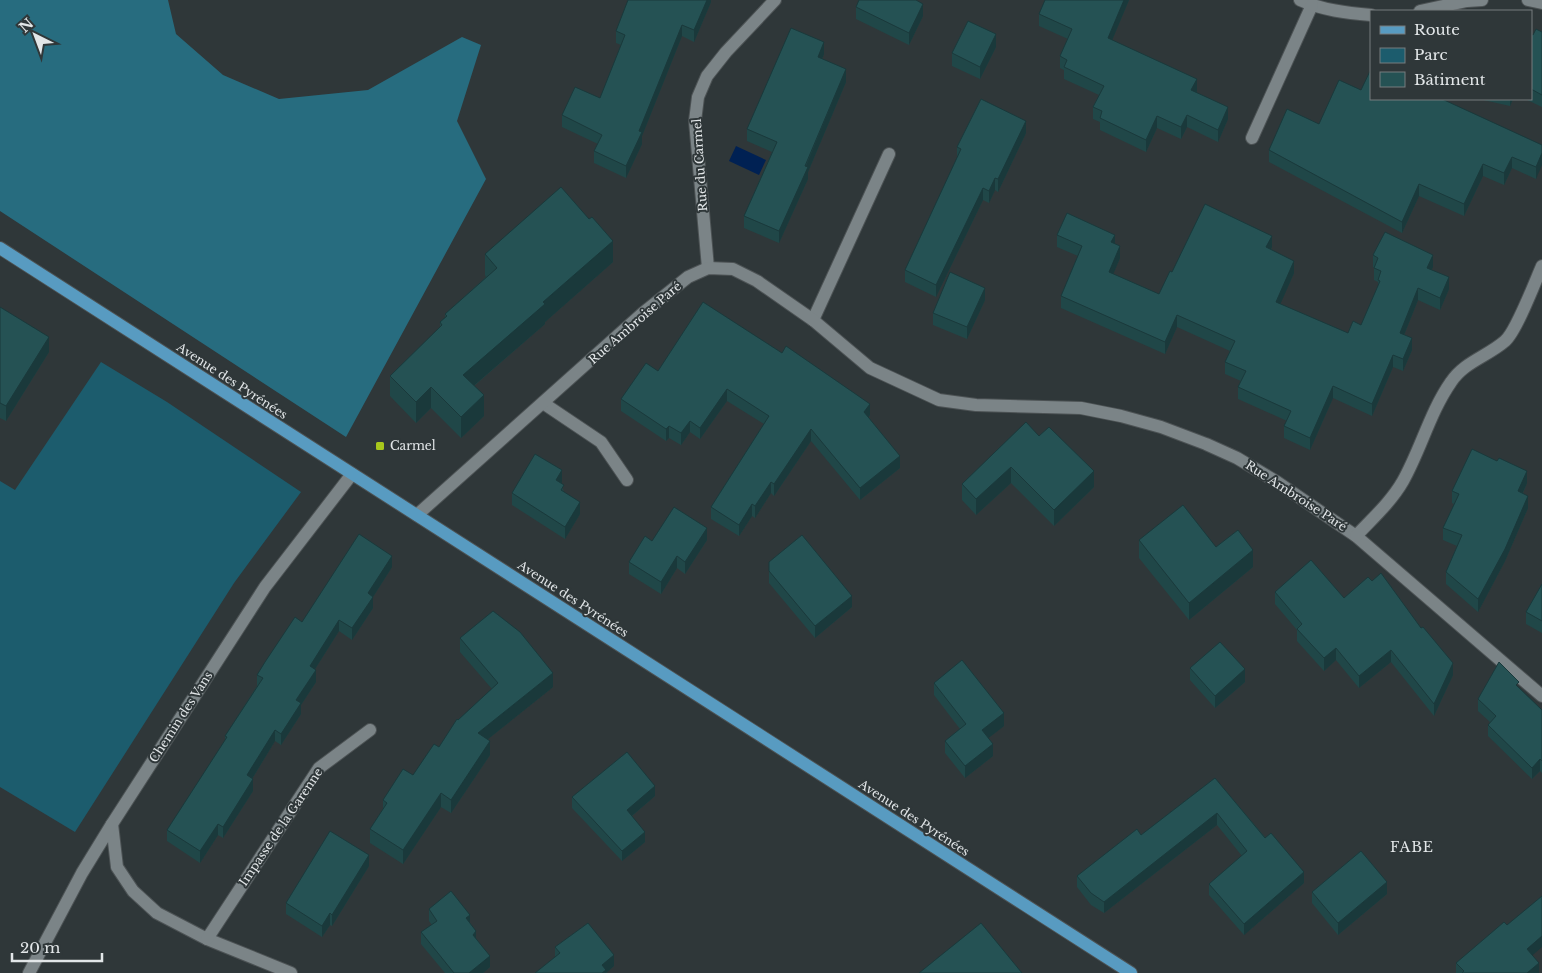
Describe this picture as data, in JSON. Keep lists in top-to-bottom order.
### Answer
{
  "streets": {
    "main road": ["Avenue des Pyrénées"],
    "street": [
      "Rue du Carmel",
      "Rue Ambroise Paré",
      "Chemin des Vans",
      "Impasse de la Garenne"
    ]
  },
  "crossings": [
    ["Rue du Carmel", "Rue Ambroise Paré"],
    ["Rue Ambroise Paré", "Avenue des Pyrénées"],
    ["Avenue des Pyrénées", "Chemin des Vans"]
  ],
  "districts": ["FABE"],
  "places": {
    "transit": ["Carmel"]
  },
  "legend": ["Route", "Parc", "Bâtiment"],
  "scale_bar": "20 m",
  "north": "top left"
}
